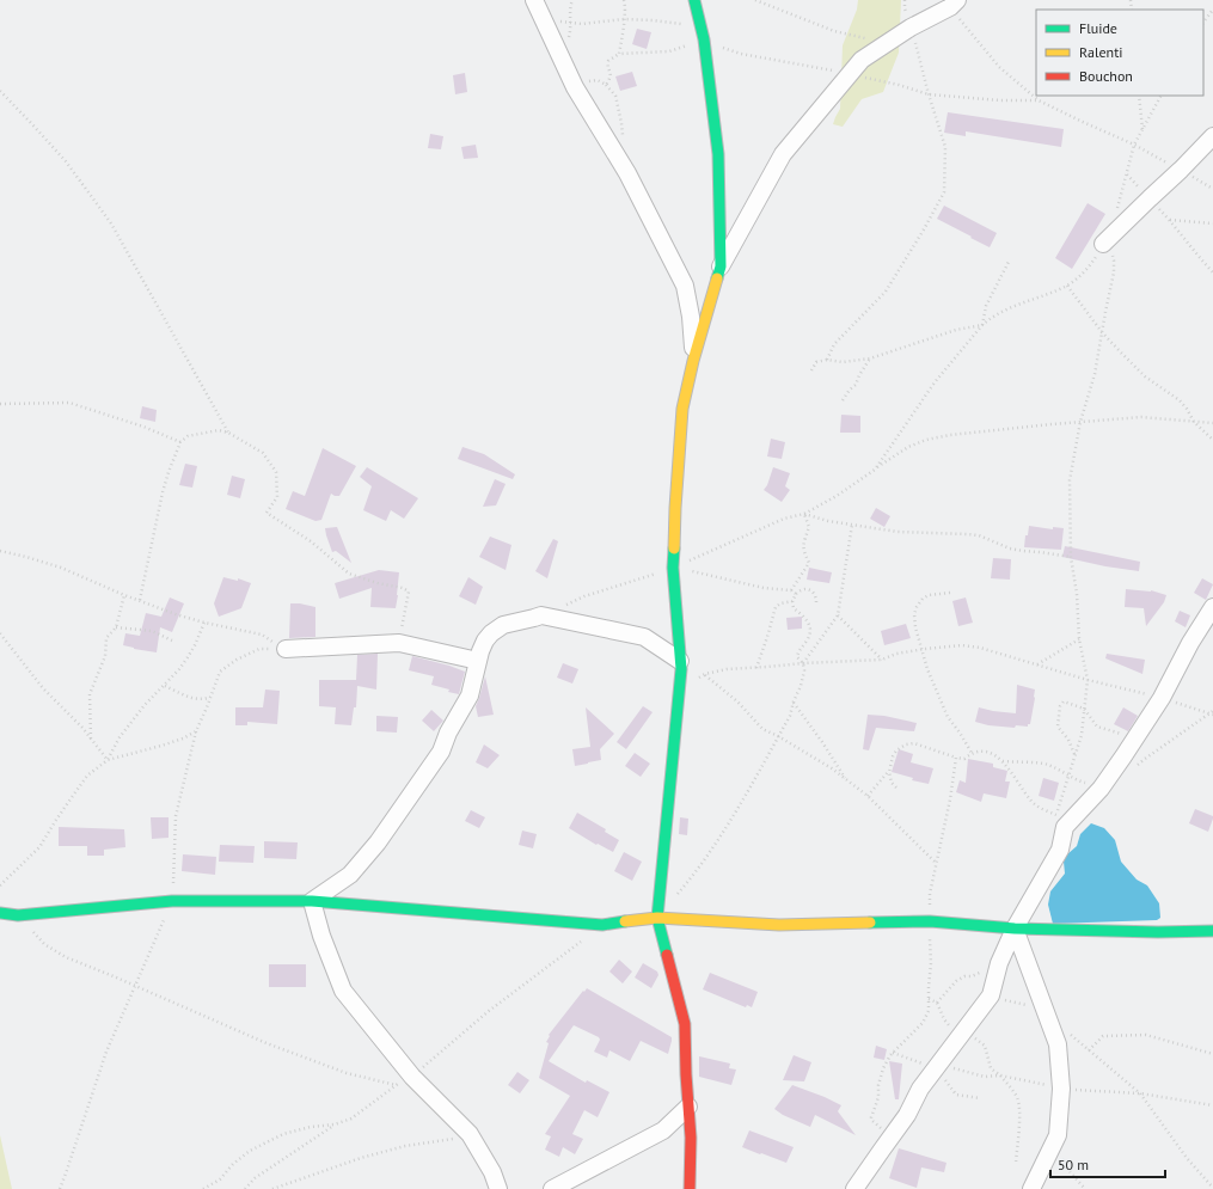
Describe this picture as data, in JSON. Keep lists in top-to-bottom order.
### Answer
{
  "legend": ["Fluide", "Ralenti", "Bouchon"],
  "scale_bar": "50 m"
}
